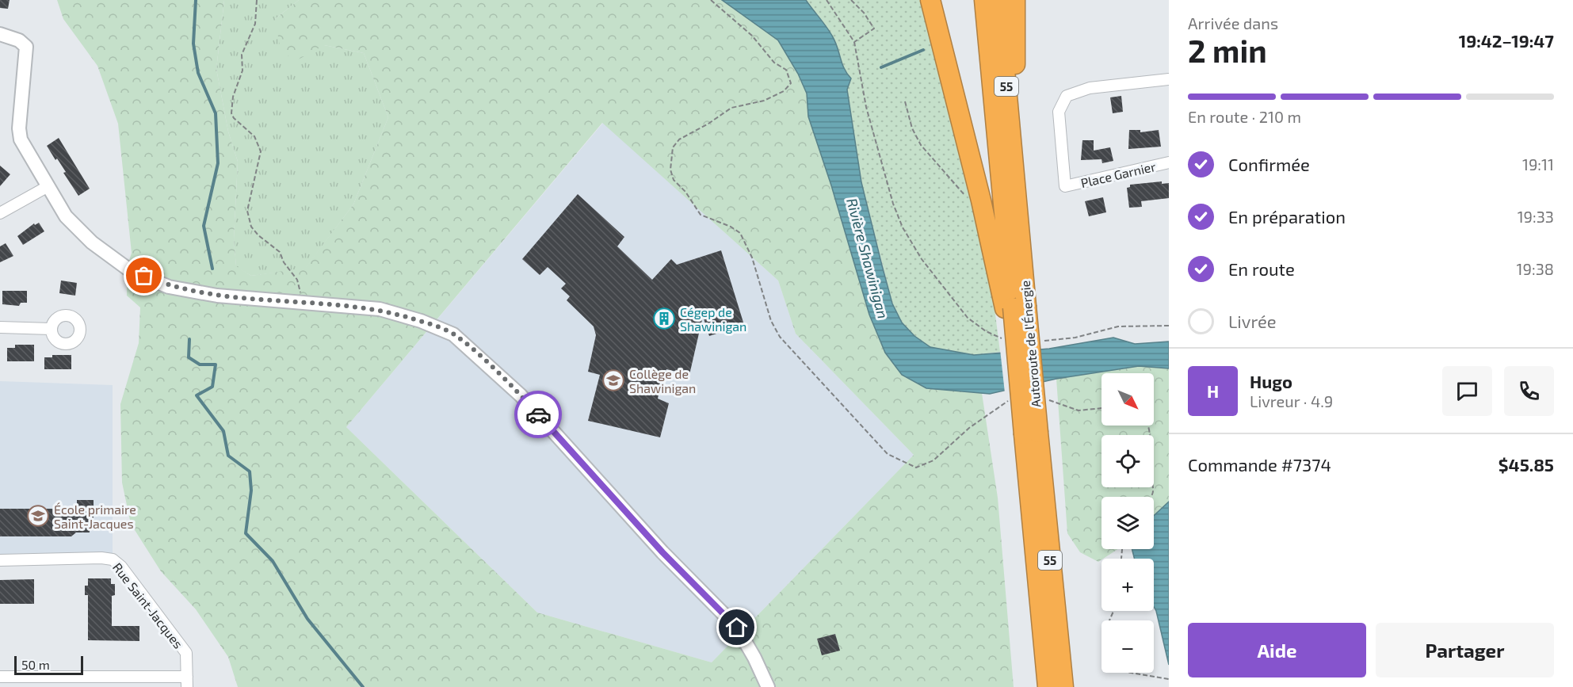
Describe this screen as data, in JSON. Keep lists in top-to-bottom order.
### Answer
{
  "streets": {
    "highway": ["55", "Autoroute de l'Énergie"],
    "street": ["Place Garnier", "Rue Saint-Jacques"]
  },
  "water": ["Rivière Shawinigan"],
  "places": {
    "building": ["Cégep de Shawinigan"],
    "school or university": ["Collège de Shawinigan", "École primaire Saint-Jacques"]
  },
  "scale_bar": "50 m",
  "north": "bottom right",
  "page": {
    "heading": ["2 min", "Arrivée dans", "19:42–19:47"],
    "panel": [
      "Hugo",
      "Livreur · 4.9",
      "Commande #7374",
      "$45.85"
    ],
    "bar": "En route · 210 m",
    "list": [
      ["Confirmée", "19:11"],
      ["En préparation", "19:33"],
      ["En route", "19:38"],
      "Livrée"
    ],
    "round": "H",
    "map_buttons": ["+", "−"],
    "buttons": ["Aide", "Partager"],
    "scale": "50 m"
  }
}
